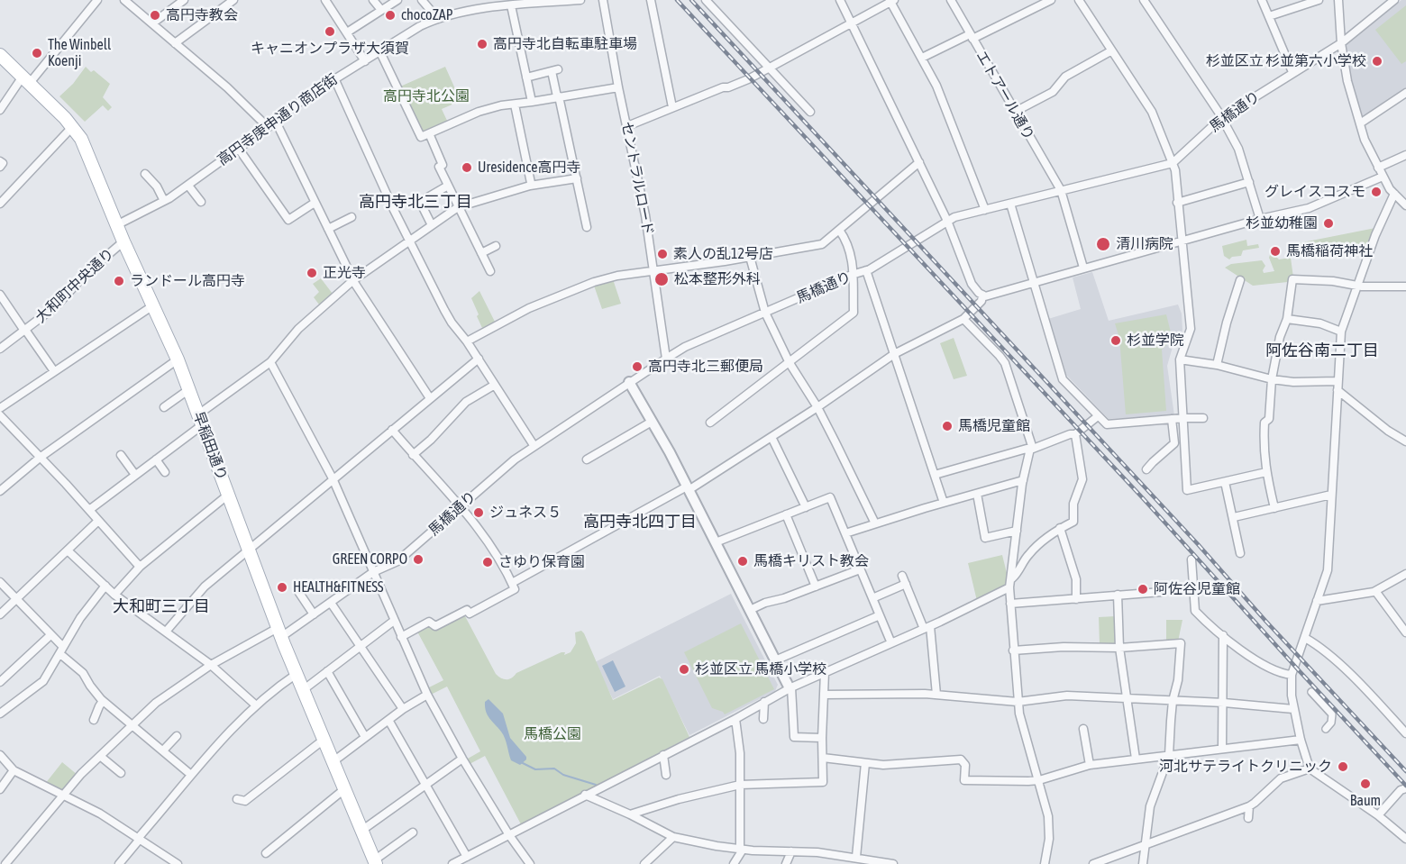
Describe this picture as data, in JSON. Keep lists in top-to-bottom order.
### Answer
{
  "streets": {
    "main road": ["早稲田通り"],
    "street": [
      "エトアール通り",
      "馬橋通り",
      "高円寺庚申通り商店街",
      "セントラルロード",
      "大和町中央通り"
    ]
  },
  "crossings": [
    ["エトアール通り", "馬橋通り"],
    ["馬橋通り", "セントラルロード"],
    ["馬橋通り", "早稲田通り"],
    ["高円寺庚申通り商店街", "早稲田通り"],
    ["大和町中央通り", "早稲田通り"]
  ],
  "districts": [
    "高円寺北三丁目",
    "阿佐谷南二丁目",
    "高円寺北四丁目",
    "大和町三丁目"
  ],
  "parks": ["高円寺北公園", "馬橋公園"],
  "places": [
    "高円寺教会",
    "chocoZAP",
    "キャニオンプラザ大須賀",
    "高円寺北自転車駐車場",
    "The Winbell Koenji",
    "杉並区立 杉並第六小学校",
    "Uresidence高円寺",
    "グレイスコスモ",
    "杉並幼稚園",
    "清川病院",
    "馬橋稲荷神社",
    "素人の乱12号店",
    "正光寺",
    "松本整形外科",
    "ランドール高円寺",
    "杉並学院",
    "高円寺北三郵便局",
    "馬橋児童館",
    "ジュネス５",
    "GREEN CORPO",
    "馬橋キリスト教会",
    "さゆり保育園",
    "HEALTH&FITNESS",
    "阿佐谷児童館",
    "杉並区立 馬橋小学校",
    "河北サテライトクリニック",
    "Baum"
  ]
}
